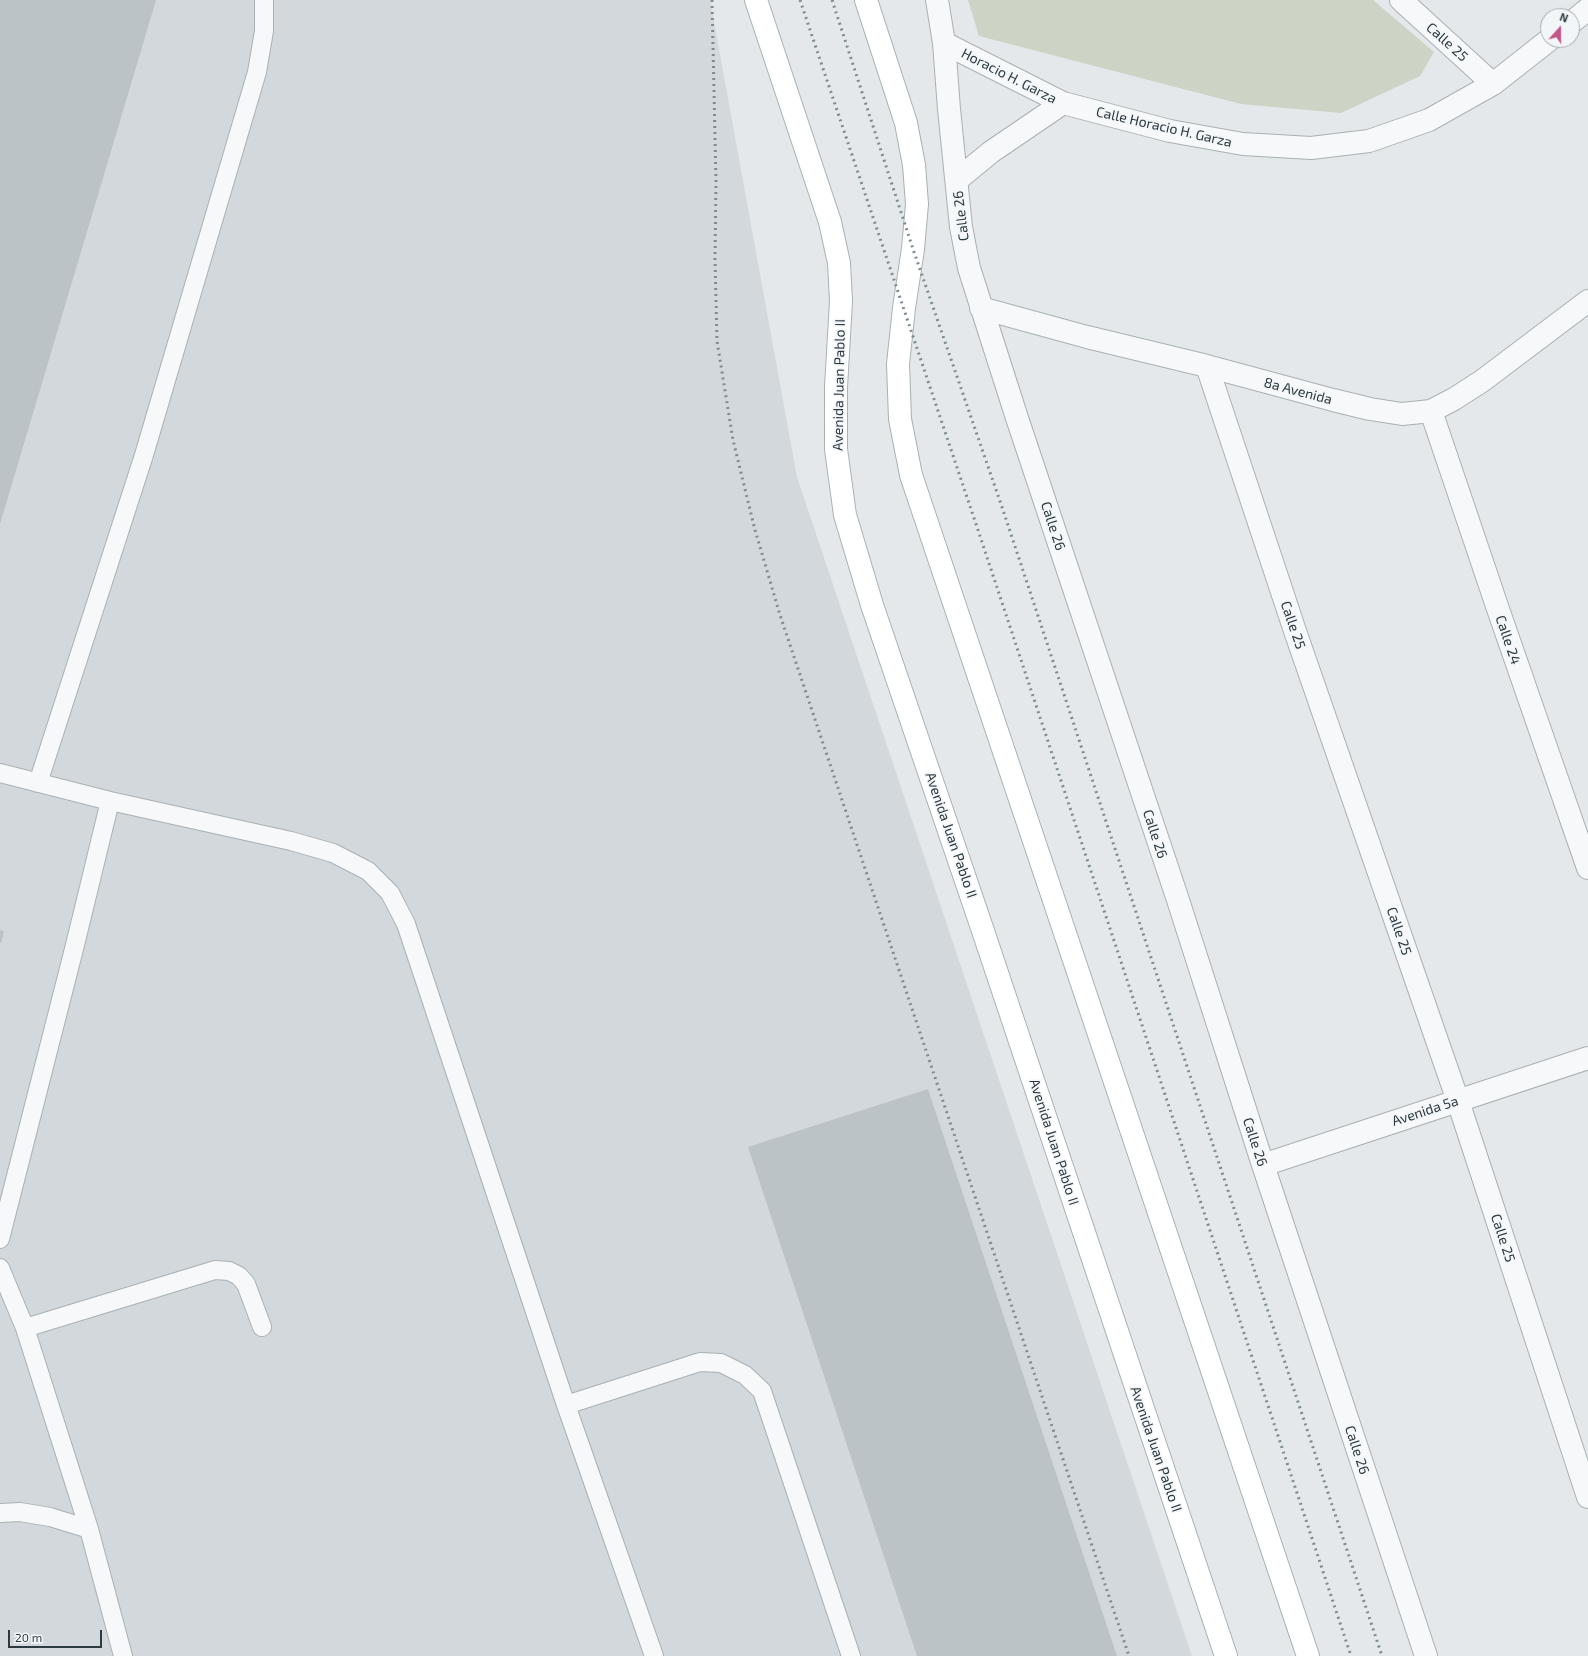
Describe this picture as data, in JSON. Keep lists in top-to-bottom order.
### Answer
{
  "streets": {
    "main road": ["Avenida Juan Pablo II"],
    "street": [
      "Calle 25",
      "Horacio H. Garza",
      "Calle Horacio H. Garza",
      "Calle 26",
      "8a Avenida",
      "Calle 24",
      "Avenida 5a"
    ]
  },
  "crossings": [
    ["Calle 25", "Calle Horacio H. Garza"],
    ["Calle 25", "8a Avenida"],
    ["Calle 25", "Avenida 5a"],
    ["Horacio H. Garza", "Calle Horacio H. Garza"],
    ["Horacio H. Garza", "Calle 26"],
    ["Calle 26", "8a Avenida"],
    ["Calle 26", "Avenida 5a"],
    ["8a Avenida", "Calle 24"]
  ],
  "scale_bar": "20 m",
  "north": "top"
}
